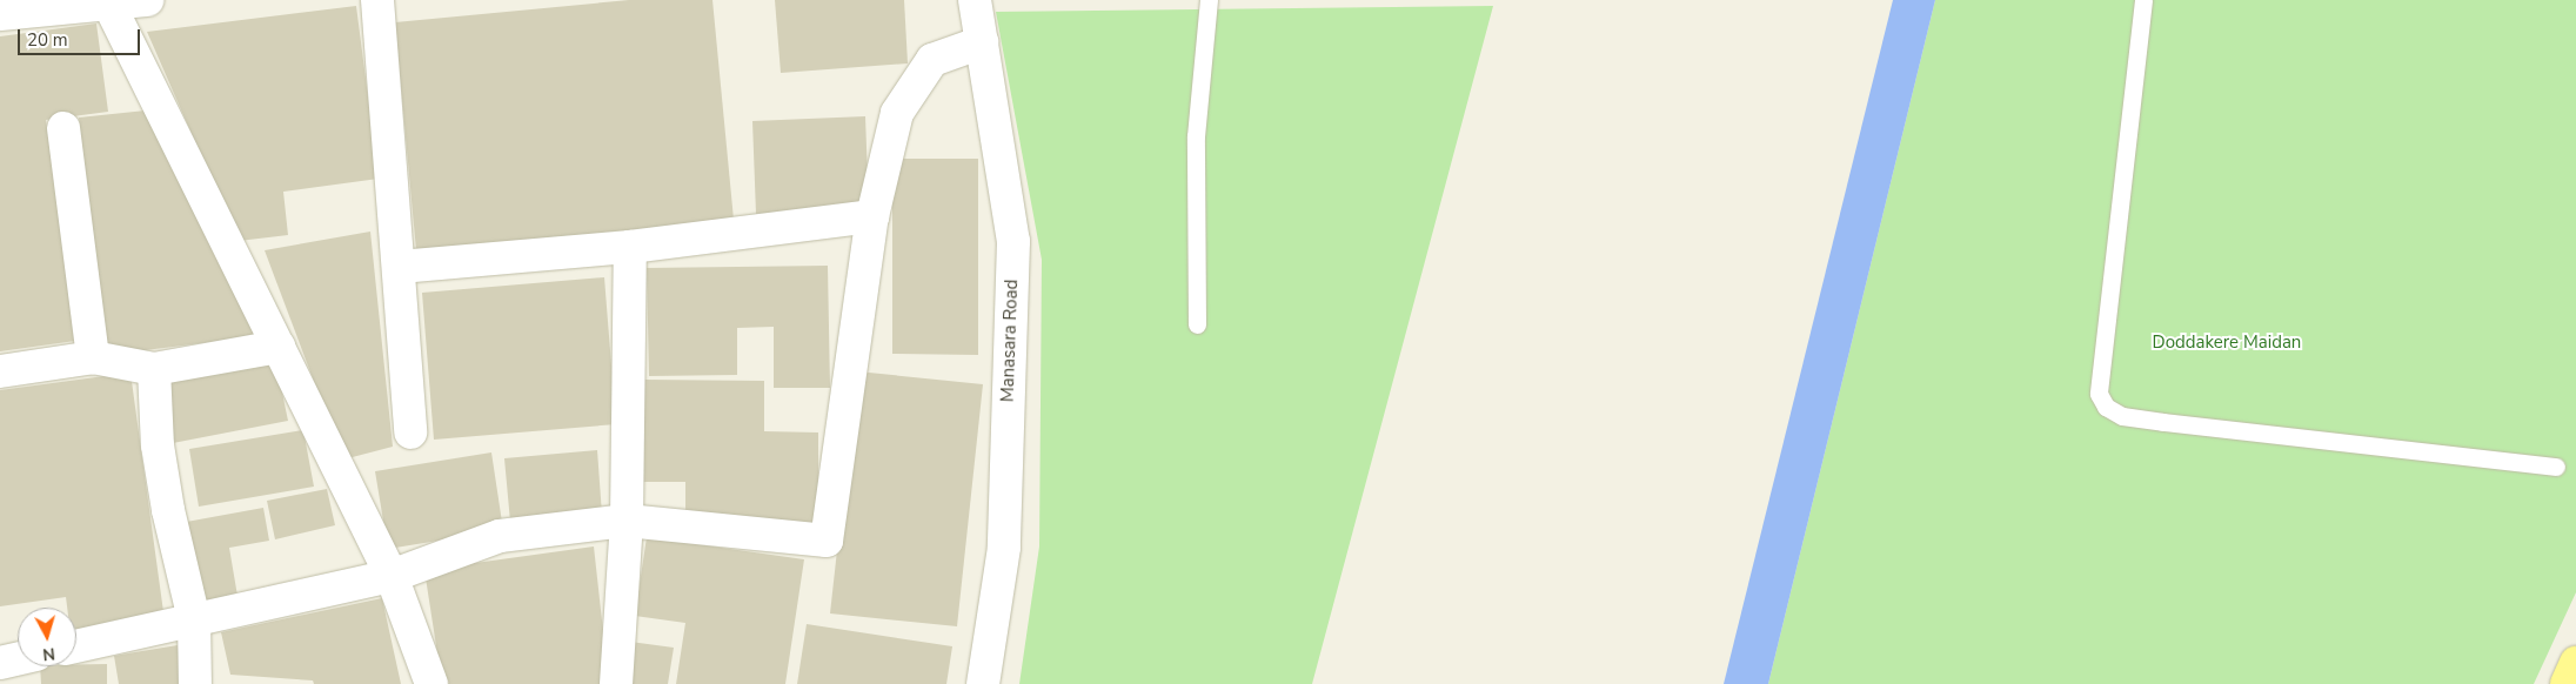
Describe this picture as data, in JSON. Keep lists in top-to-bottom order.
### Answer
{
  "streets": {
    "street": ["Manasara Road"]
  },
  "parks": ["Doddakere Maidan"],
  "scale_bar": "20 m",
  "north": "bottom"
}
